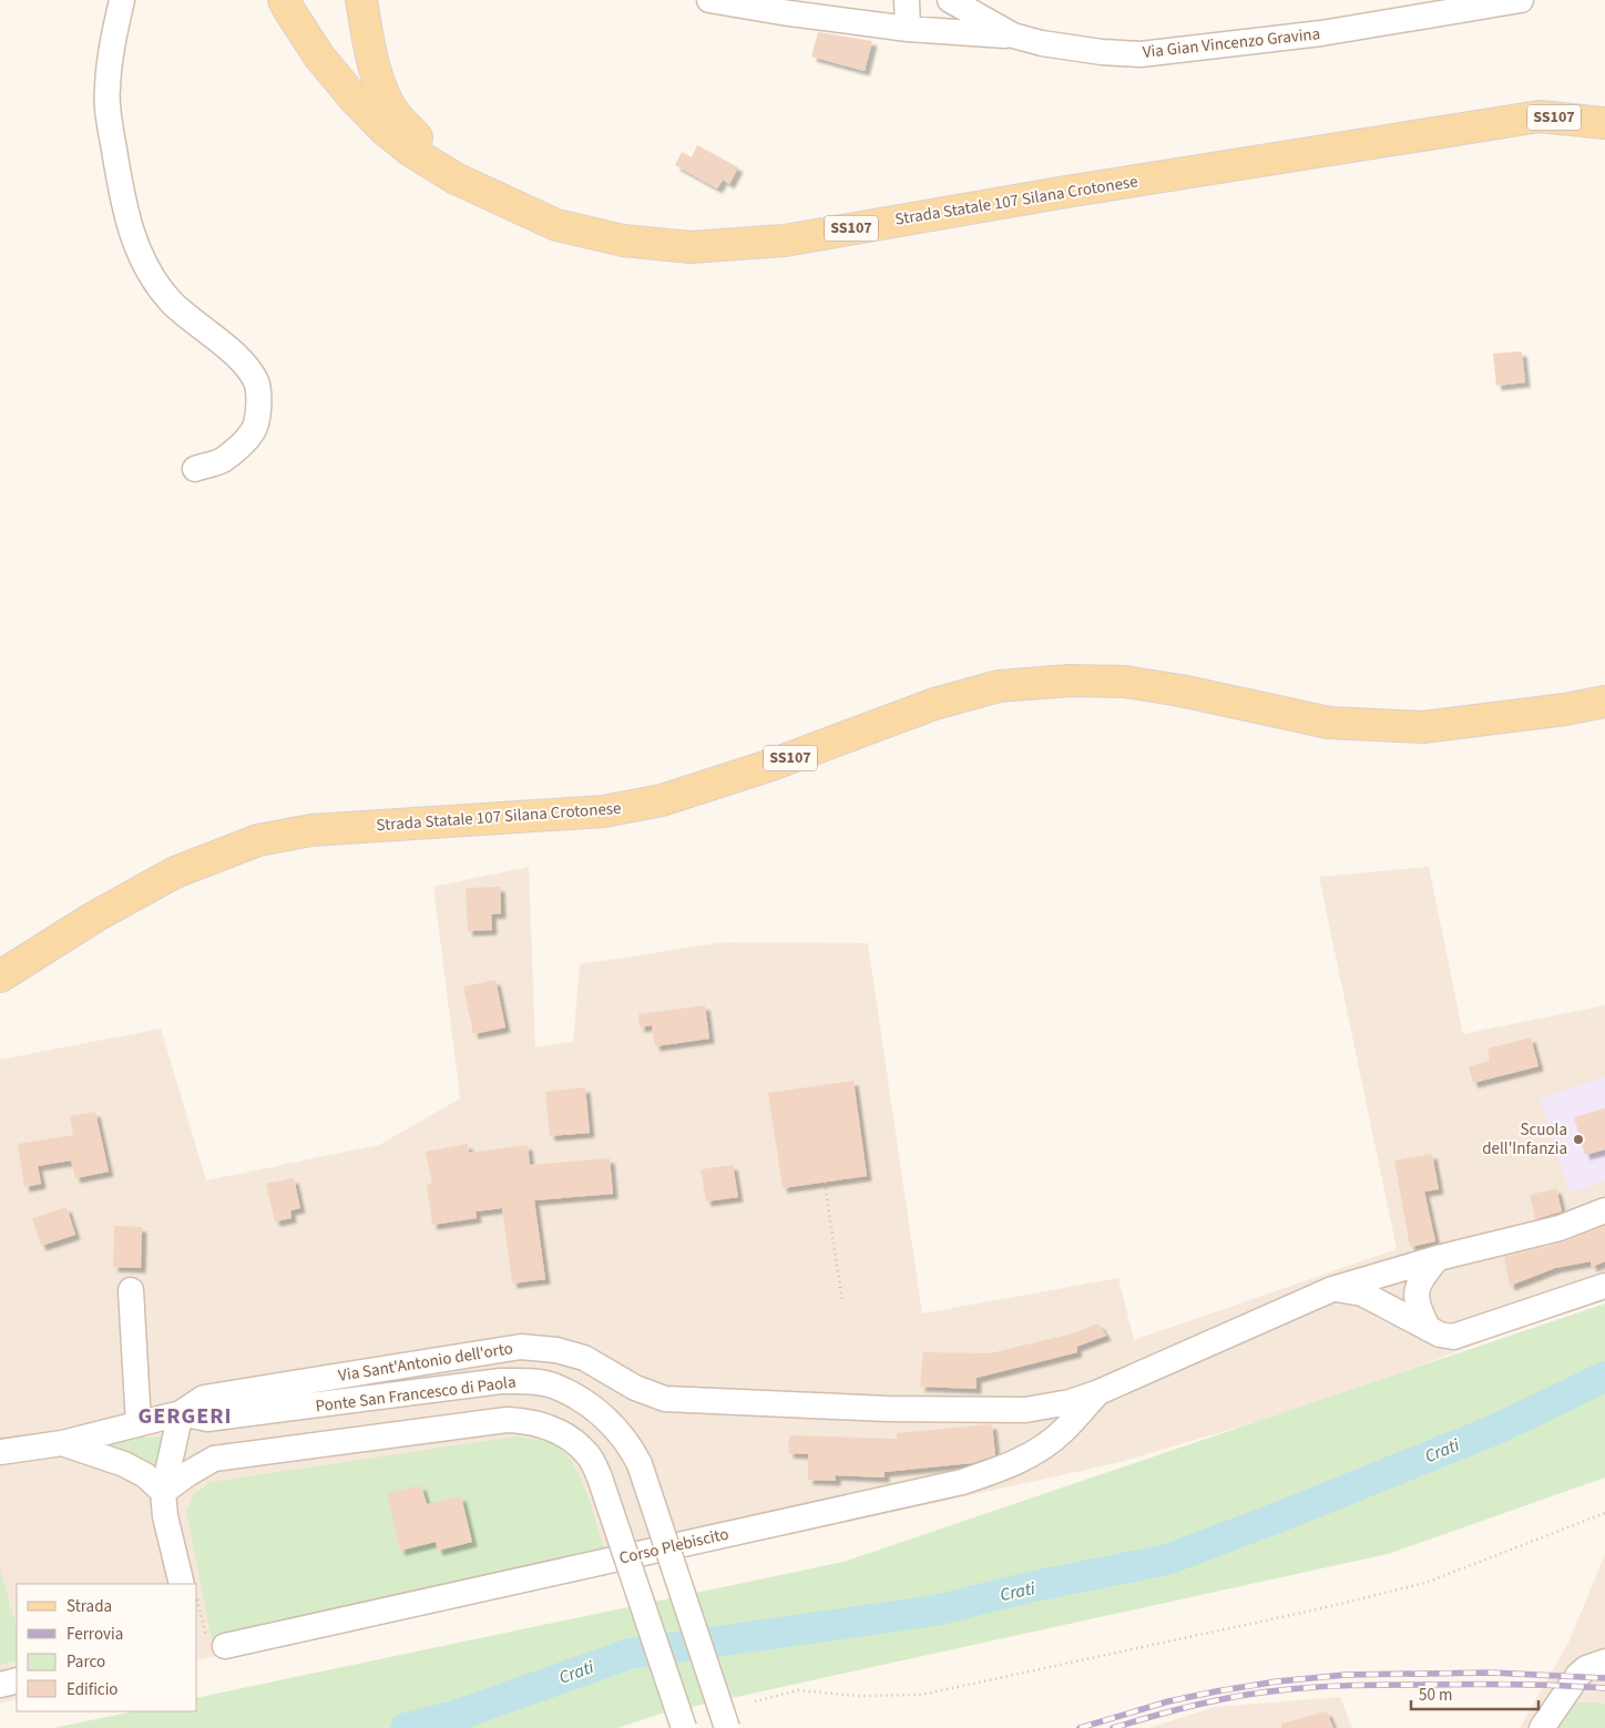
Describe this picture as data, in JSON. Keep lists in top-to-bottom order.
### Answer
{
  "streets": {
    "main road": ["SS107", "Strada Statale 107 Silana Crotonese"],
    "street": [
      "Via Gian Vincenzo Gravina",
      "Via Sant'Antonio dell'orto",
      "Ponte San Francesco di Paola",
      "Corso Plebiscito"
    ]
  },
  "crossings": [
    ["Via Sant'Antonio dell'orto", "Ponte San Francesco di Paola"],
    ["Via Sant'Antonio dell'orto", "Corso Plebiscito"]
  ],
  "districts": ["GERGERI"],
  "water": ["Crati"],
  "places": ["Scuola dell'Infanzia"],
  "legend": [
    "Strada",
    "Ferrovia",
    "Parco",
    "Edificio"
  ],
  "scale_bar": "50 m"
}
